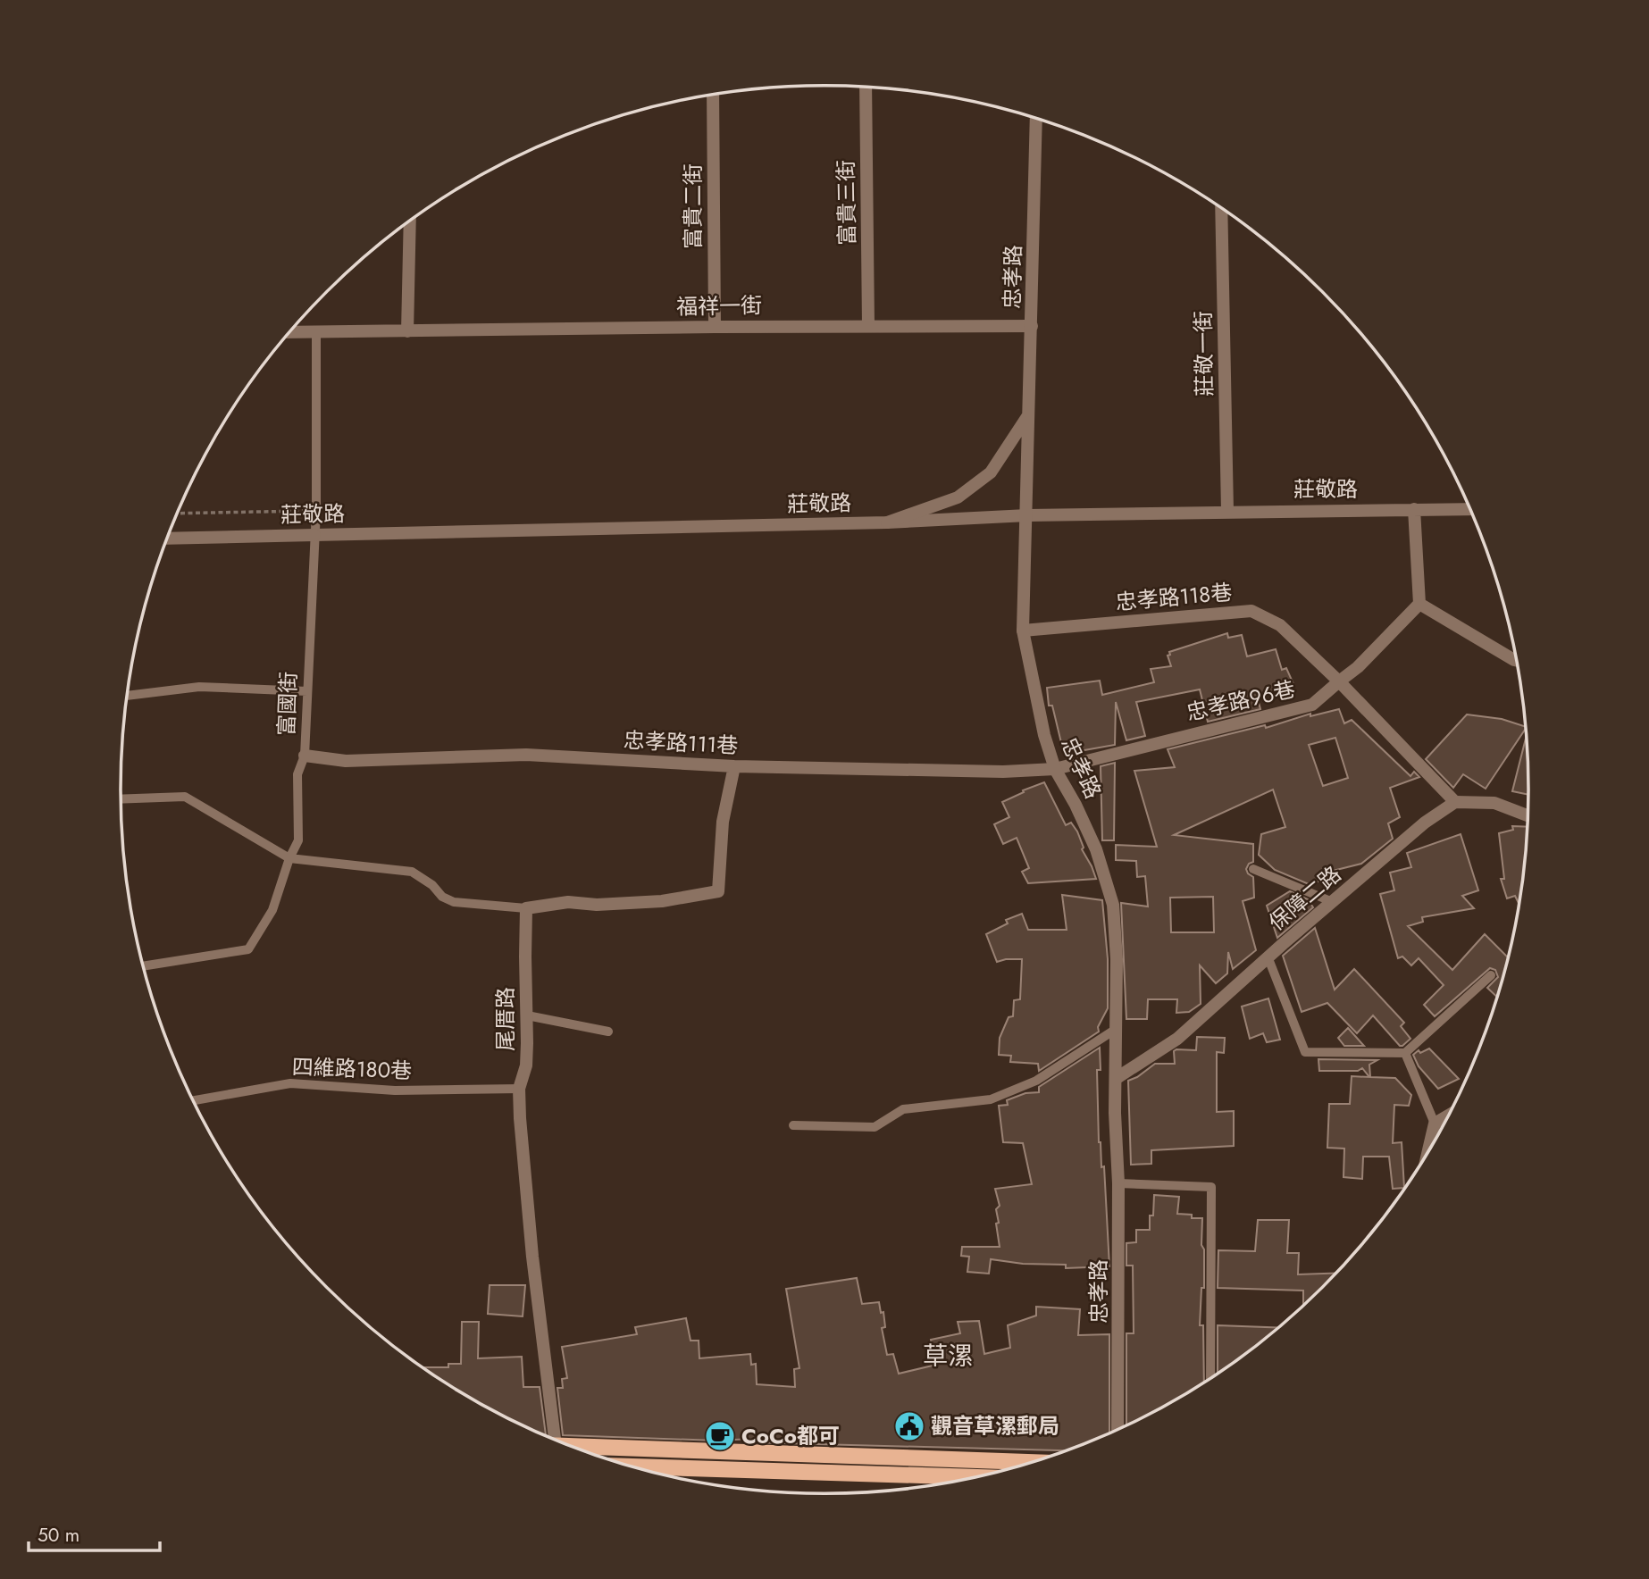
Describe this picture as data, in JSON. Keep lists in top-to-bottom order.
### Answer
{
  "streets": {
    "street": [
      "富貴三街",
      "富貴二街",
      "忠孝路",
      "福祥一街",
      "莊敬一街",
      "莊敬路",
      "忠孝路118巷",
      "忠孝路96巷",
      "忠孝路111巷",
      "保障二路",
      "尾厝路"
    ],
    "lane": ["富國街", "四維路180巷"]
  },
  "crossings": [
    ["富貴三街", "福祥一街"],
    ["富貴二街", "福祥一街"],
    ["忠孝路", "福祥一街"],
    ["忠孝路", "莊敬路"],
    ["忠孝路", "忠孝路118巷"],
    ["忠孝路", "忠孝路96巷"],
    ["忠孝路", "忠孝路111巷"],
    ["忠孝路", "保障二路"],
    ["福祥一街", "富國街"],
    ["莊敬一街", "莊敬路"],
    ["莊敬路", "富國街"],
    ["忠孝路118巷", "忠孝路96巷"],
    ["忠孝路96巷", "忠孝路111巷"],
    ["富國街", "忠孝路111巷"],
    ["尾厝路", "四維路180巷"]
  ],
  "districts": ["草漯"],
  "places": {
    "public building": ["觀音草漯郵局"],
    "cafe": ["CoCo都可"]
  },
  "scale_bar": "50 m"
}
